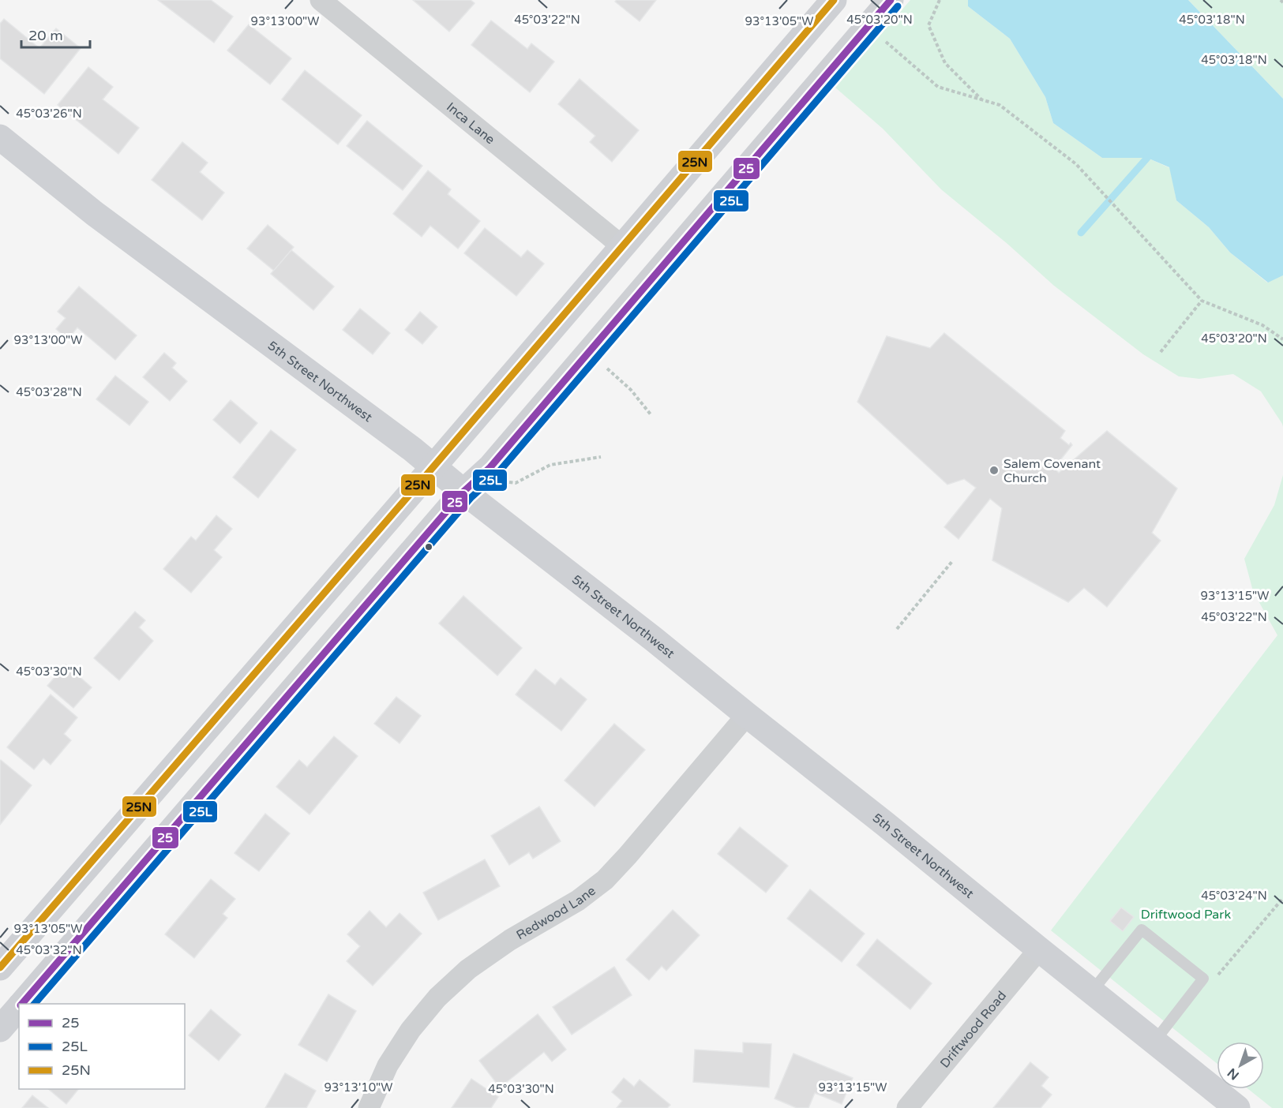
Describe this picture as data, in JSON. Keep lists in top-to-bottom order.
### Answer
{
  "streets": {
    "main road": ["5th Street Northwest"],
    "street": ["Inca Lane", "Redwood Lane", "Driftwood Road"]
  },
  "crossings": [
    ["5th Street Northwest", "Redwood Lane"],
    ["5th Street Northwest", "Driftwood Road"]
  ],
  "parks": ["Driftwood Park"],
  "places": ["Salem Covenant Church"],
  "lines": ["transit line 25", "transit line 25N", "transit line 25L"],
  "legend": ["25", "25L", "25N"],
  "scale_bar": "20 m",
  "north": "bottom left",
  "coordinates": [
    "45°03'22\"N",
    "45°03'18\"N",
    "45°03'20\"N",
    "93°13'00\"W",
    "93°13'05\"W",
    "45°03'26\"N",
    "45°03'28\"N",
    "93°13'15\"W",
    "45°03'30\"N",
    "45°03'24\"N",
    "45°03'32\"N",
    "93°13'10\"W"
  ]
}
